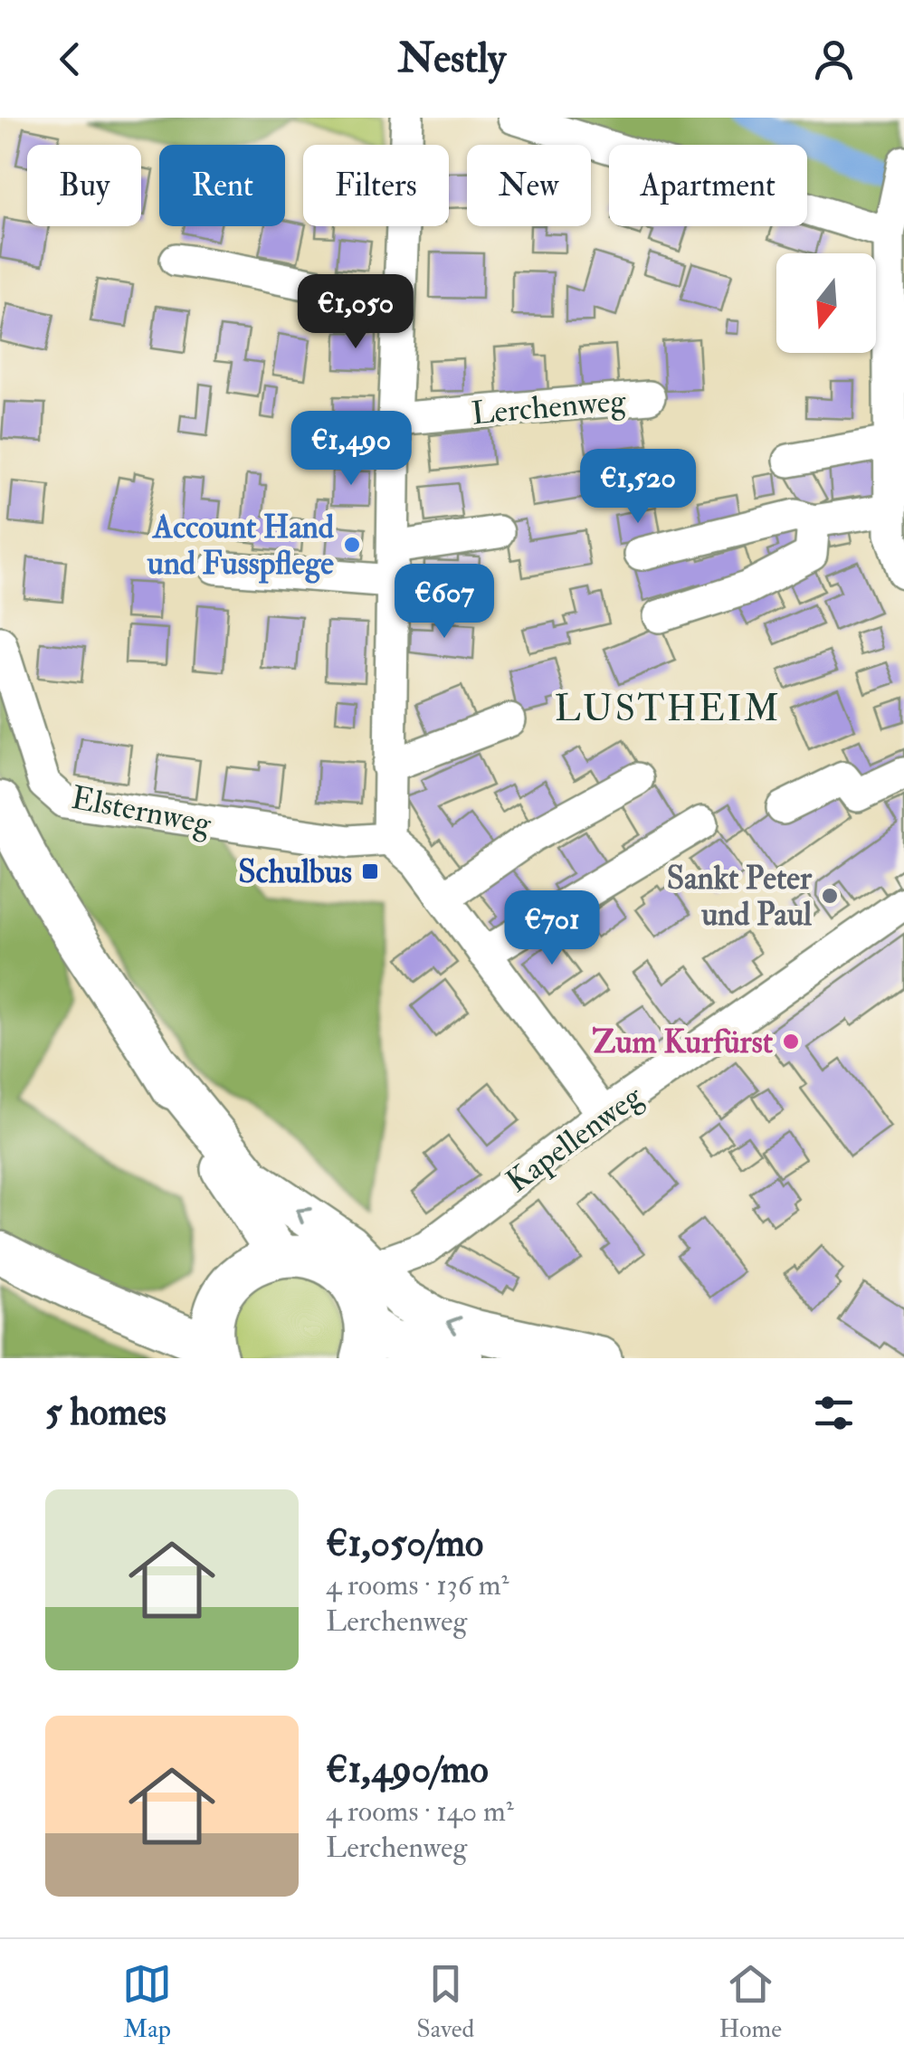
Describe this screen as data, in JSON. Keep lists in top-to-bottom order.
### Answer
{
  "streets": {
    "street": ["Lerchenweg", "Elsternweg", "Kapellenweg"]
  },
  "districts": ["LUSTHEIM"],
  "places": {
    "other": ["Account Hand und Fusspflege", "Sankt Peter und Paul", "Zum Kurfürst"],
    "transit": ["Schulbus"]
  },
  "north": "bottom",
  "page": {
    "header": "Nestly",
    "chip": [
      "Buy",
      "Rent",
      "Filters",
      "New",
      "Apartment"
    ],
    "price": [
      "€1,050",
      "€1,490",
      "€1,520",
      "€607",
      "€701"
    ],
    "heading": "5 homes",
    "list": [
      {
        "name": "€1,050/mo",
        "note": "4 rooms · 136 m² · Lerchenweg"
      },
      {
        "name": "€1,490/mo",
        "note": "4 rooms · 140 m² · Lerchenweg"
      }
    ],
    "tabs": ["Map", "Saved", "Home"]
  }
}
